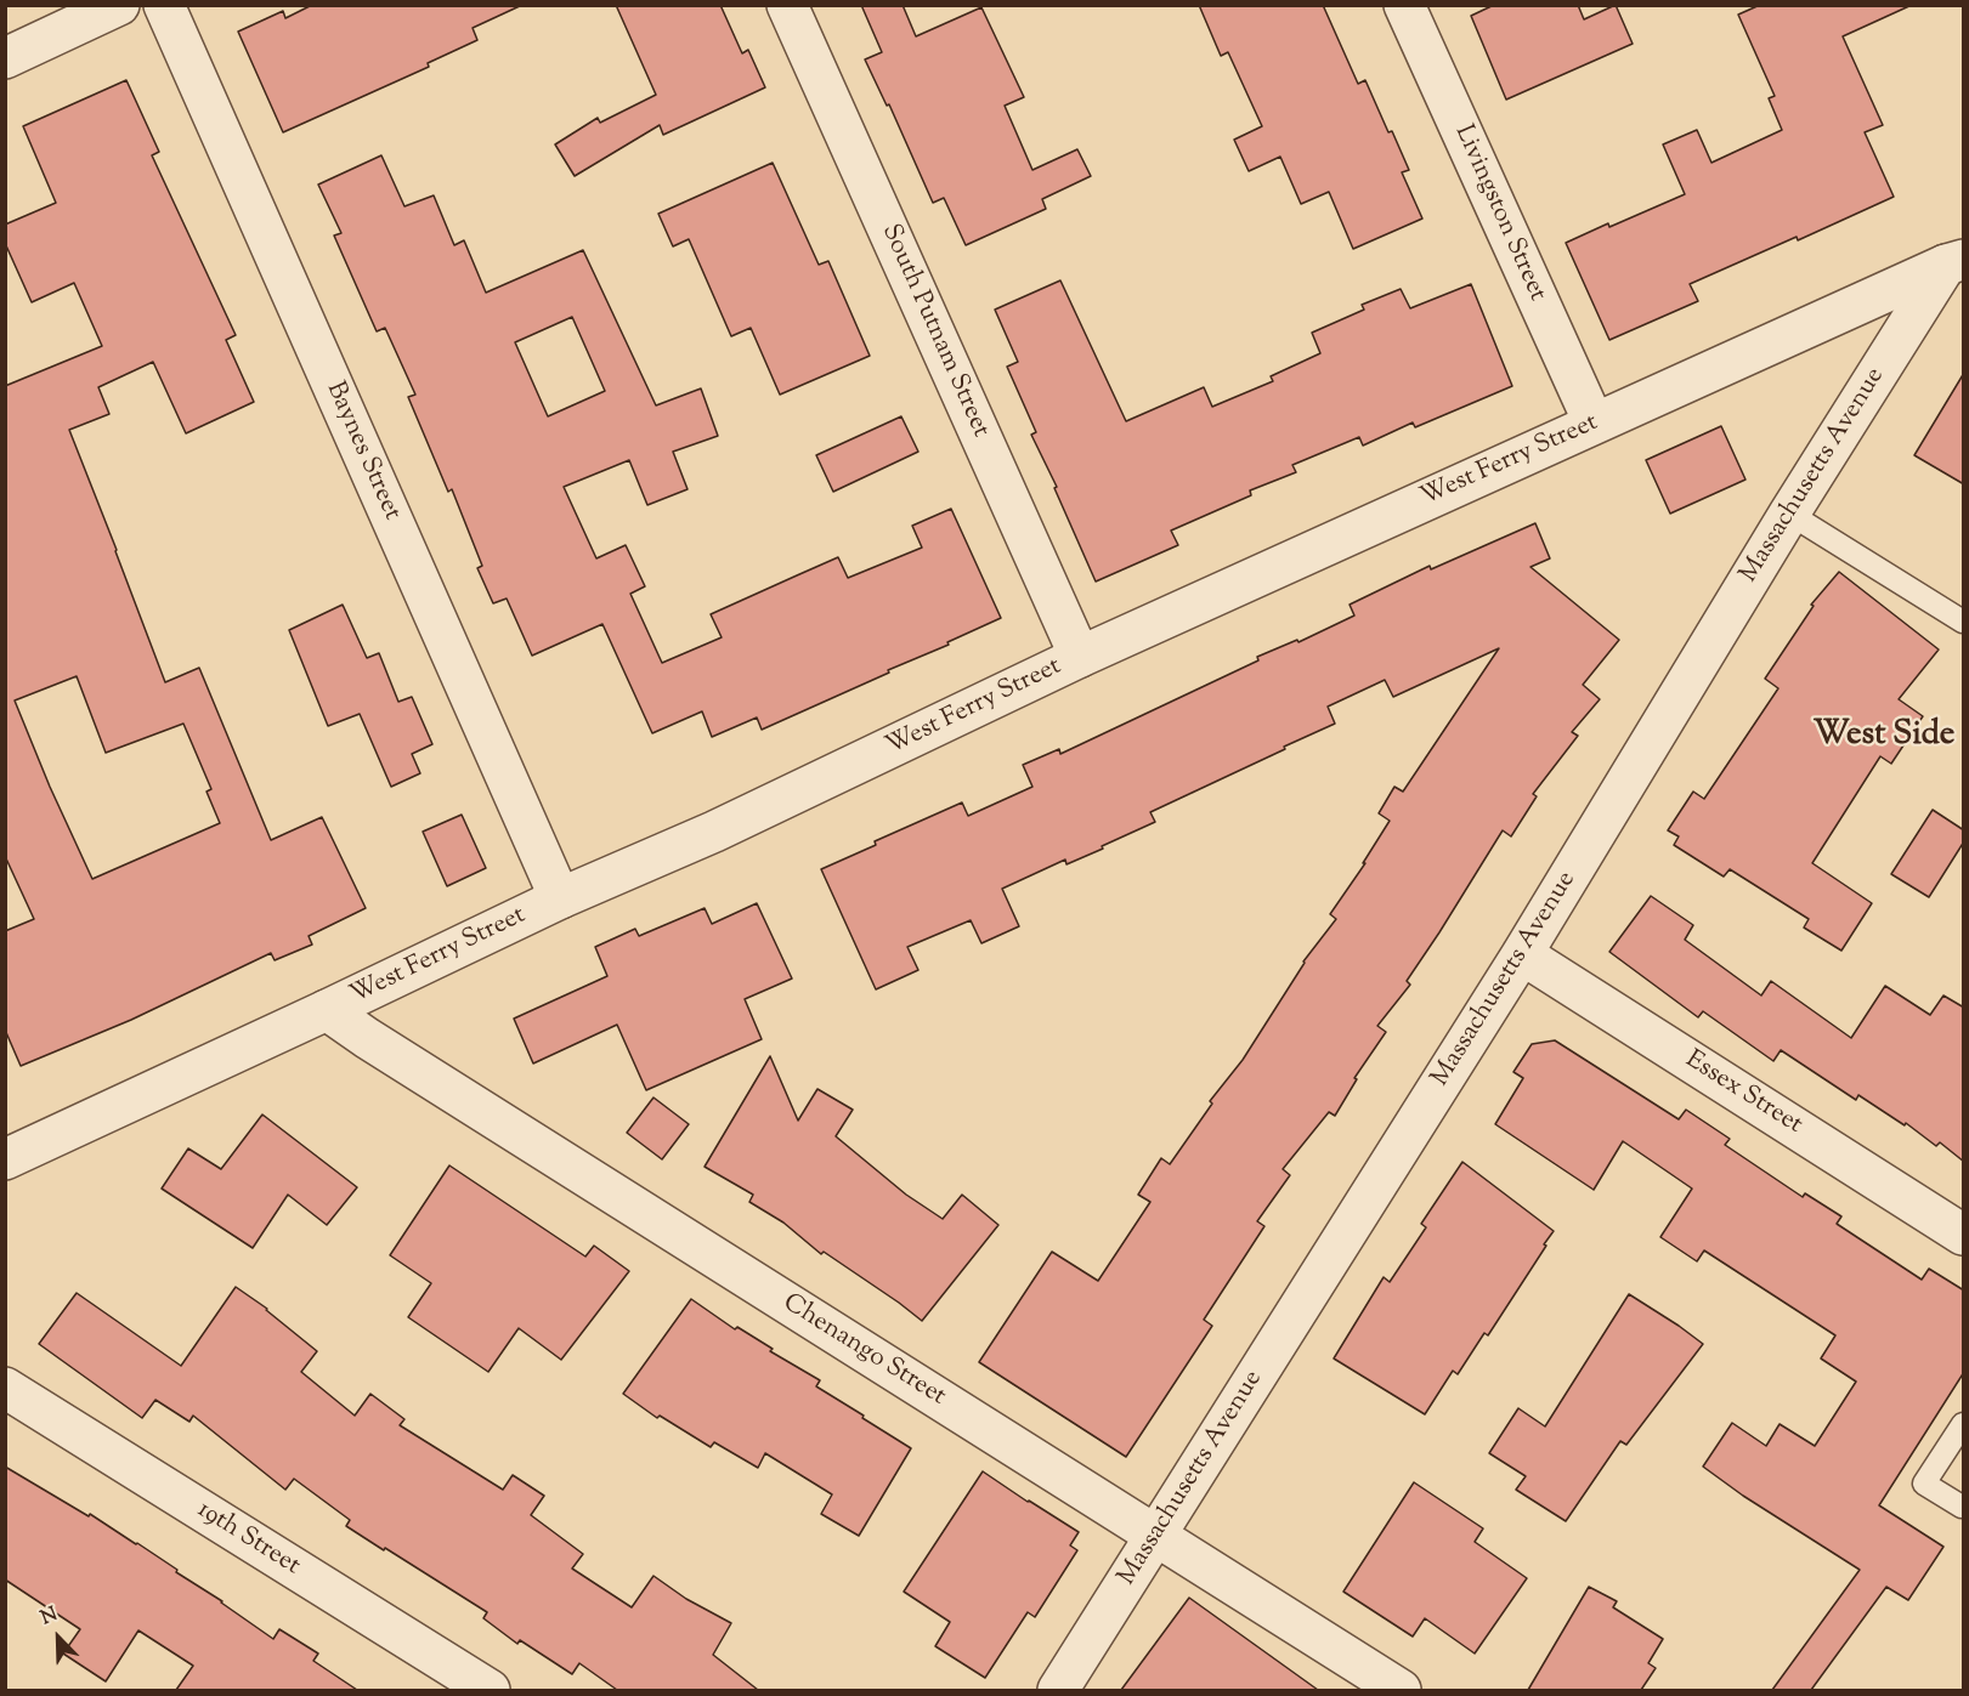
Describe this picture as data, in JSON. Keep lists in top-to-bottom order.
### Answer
{
  "streets": {
    "street": [
      "Livingston Street",
      "South Putnam Street",
      "Baynes Street",
      "West Ferry Street",
      "Massachusetts Avenue",
      "Essex Street",
      "Chenango Street",
      "19th Street"
    ]
  },
  "crossings": [
    ["Livingston Street", "West Ferry Street"],
    ["South Putnam Street", "West Ferry Street"],
    ["Baynes Street", "West Ferry Street"],
    ["West Ferry Street", "Massachusetts Avenue"],
    ["West Ferry Street", "Chenango Street"],
    ["Massachusetts Avenue", "Essex Street"],
    ["Massachusetts Avenue", "Chenango Street"]
  ],
  "districts": ["West Side"],
  "north": "top left"
}
